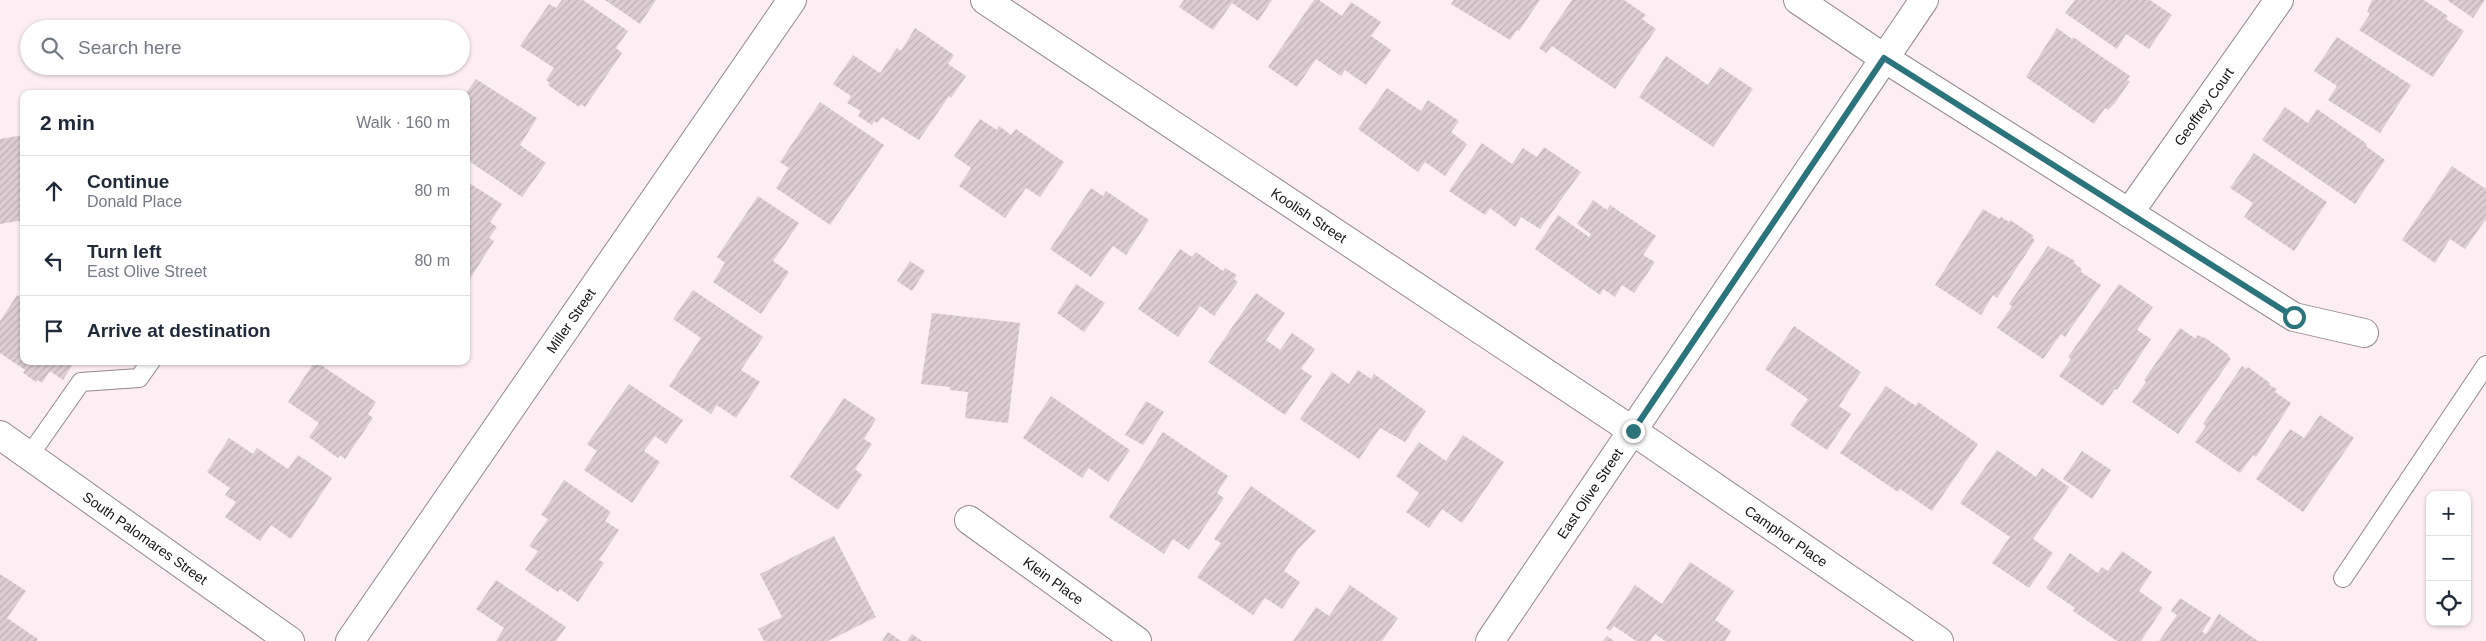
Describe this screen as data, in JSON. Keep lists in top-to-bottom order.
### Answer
{
  "streets": {
    "street": [
      "Geoffrey Court",
      "Koolish Street",
      "Miller Street",
      "East Olive Street",
      "Camphor Place",
      "South Palomares Street",
      "Klein Place"
    ]
  },
  "crossings": [
    ["Koolish Street", "East Olive Street"],
    ["Koolish Street", "Camphor Place"],
    ["East Olive Street", "Camphor Place"]
  ],
  "page": {
    "search": "Search here",
    "heading": ["2 min", "Walk · 160 m"],
    "list": [
      ["Continue", "Donald Place", "80 m"],
      ["Turn left", "East Olive Street", "80 m"],
      "Arrive at destination"
    ],
    "map_buttons": ["+", "−"]
  }
}
